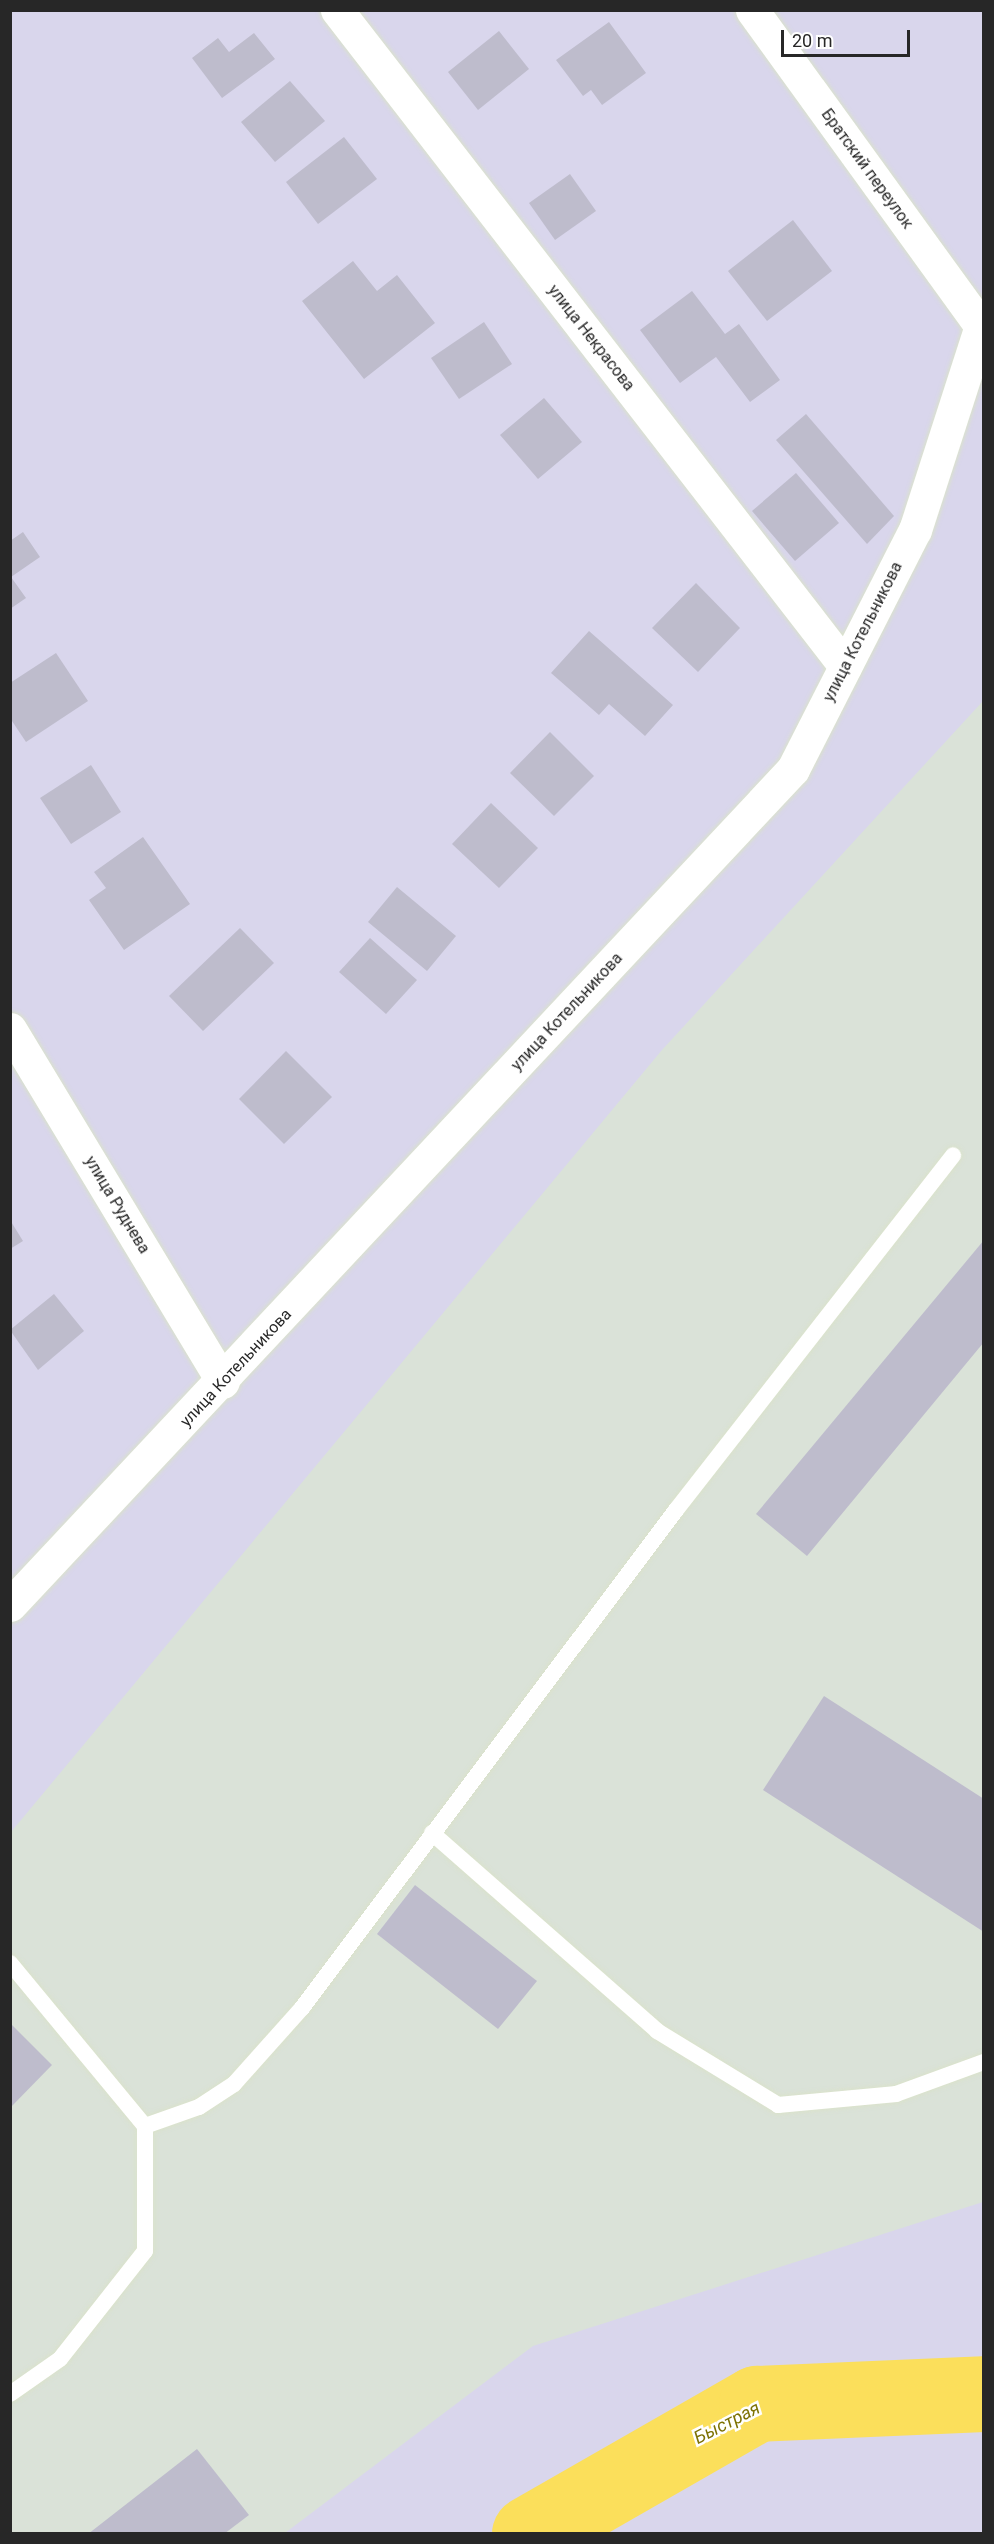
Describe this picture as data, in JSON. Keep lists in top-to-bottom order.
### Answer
{
  "streets": {
    "street": [
      "Братский переулок",
      "улица Некрасова",
      "улица Котельникова",
      "улица Руднева"
    ]
  },
  "crossings": [
    ["Братский переулок", "улица Котельникова"],
    ["улица Некрасова", "улица Котельникова"],
    ["улица Котельникова", "улица Руднева"]
  ],
  "water": ["Быстрая"],
  "scale_bar": "20 m"
}
